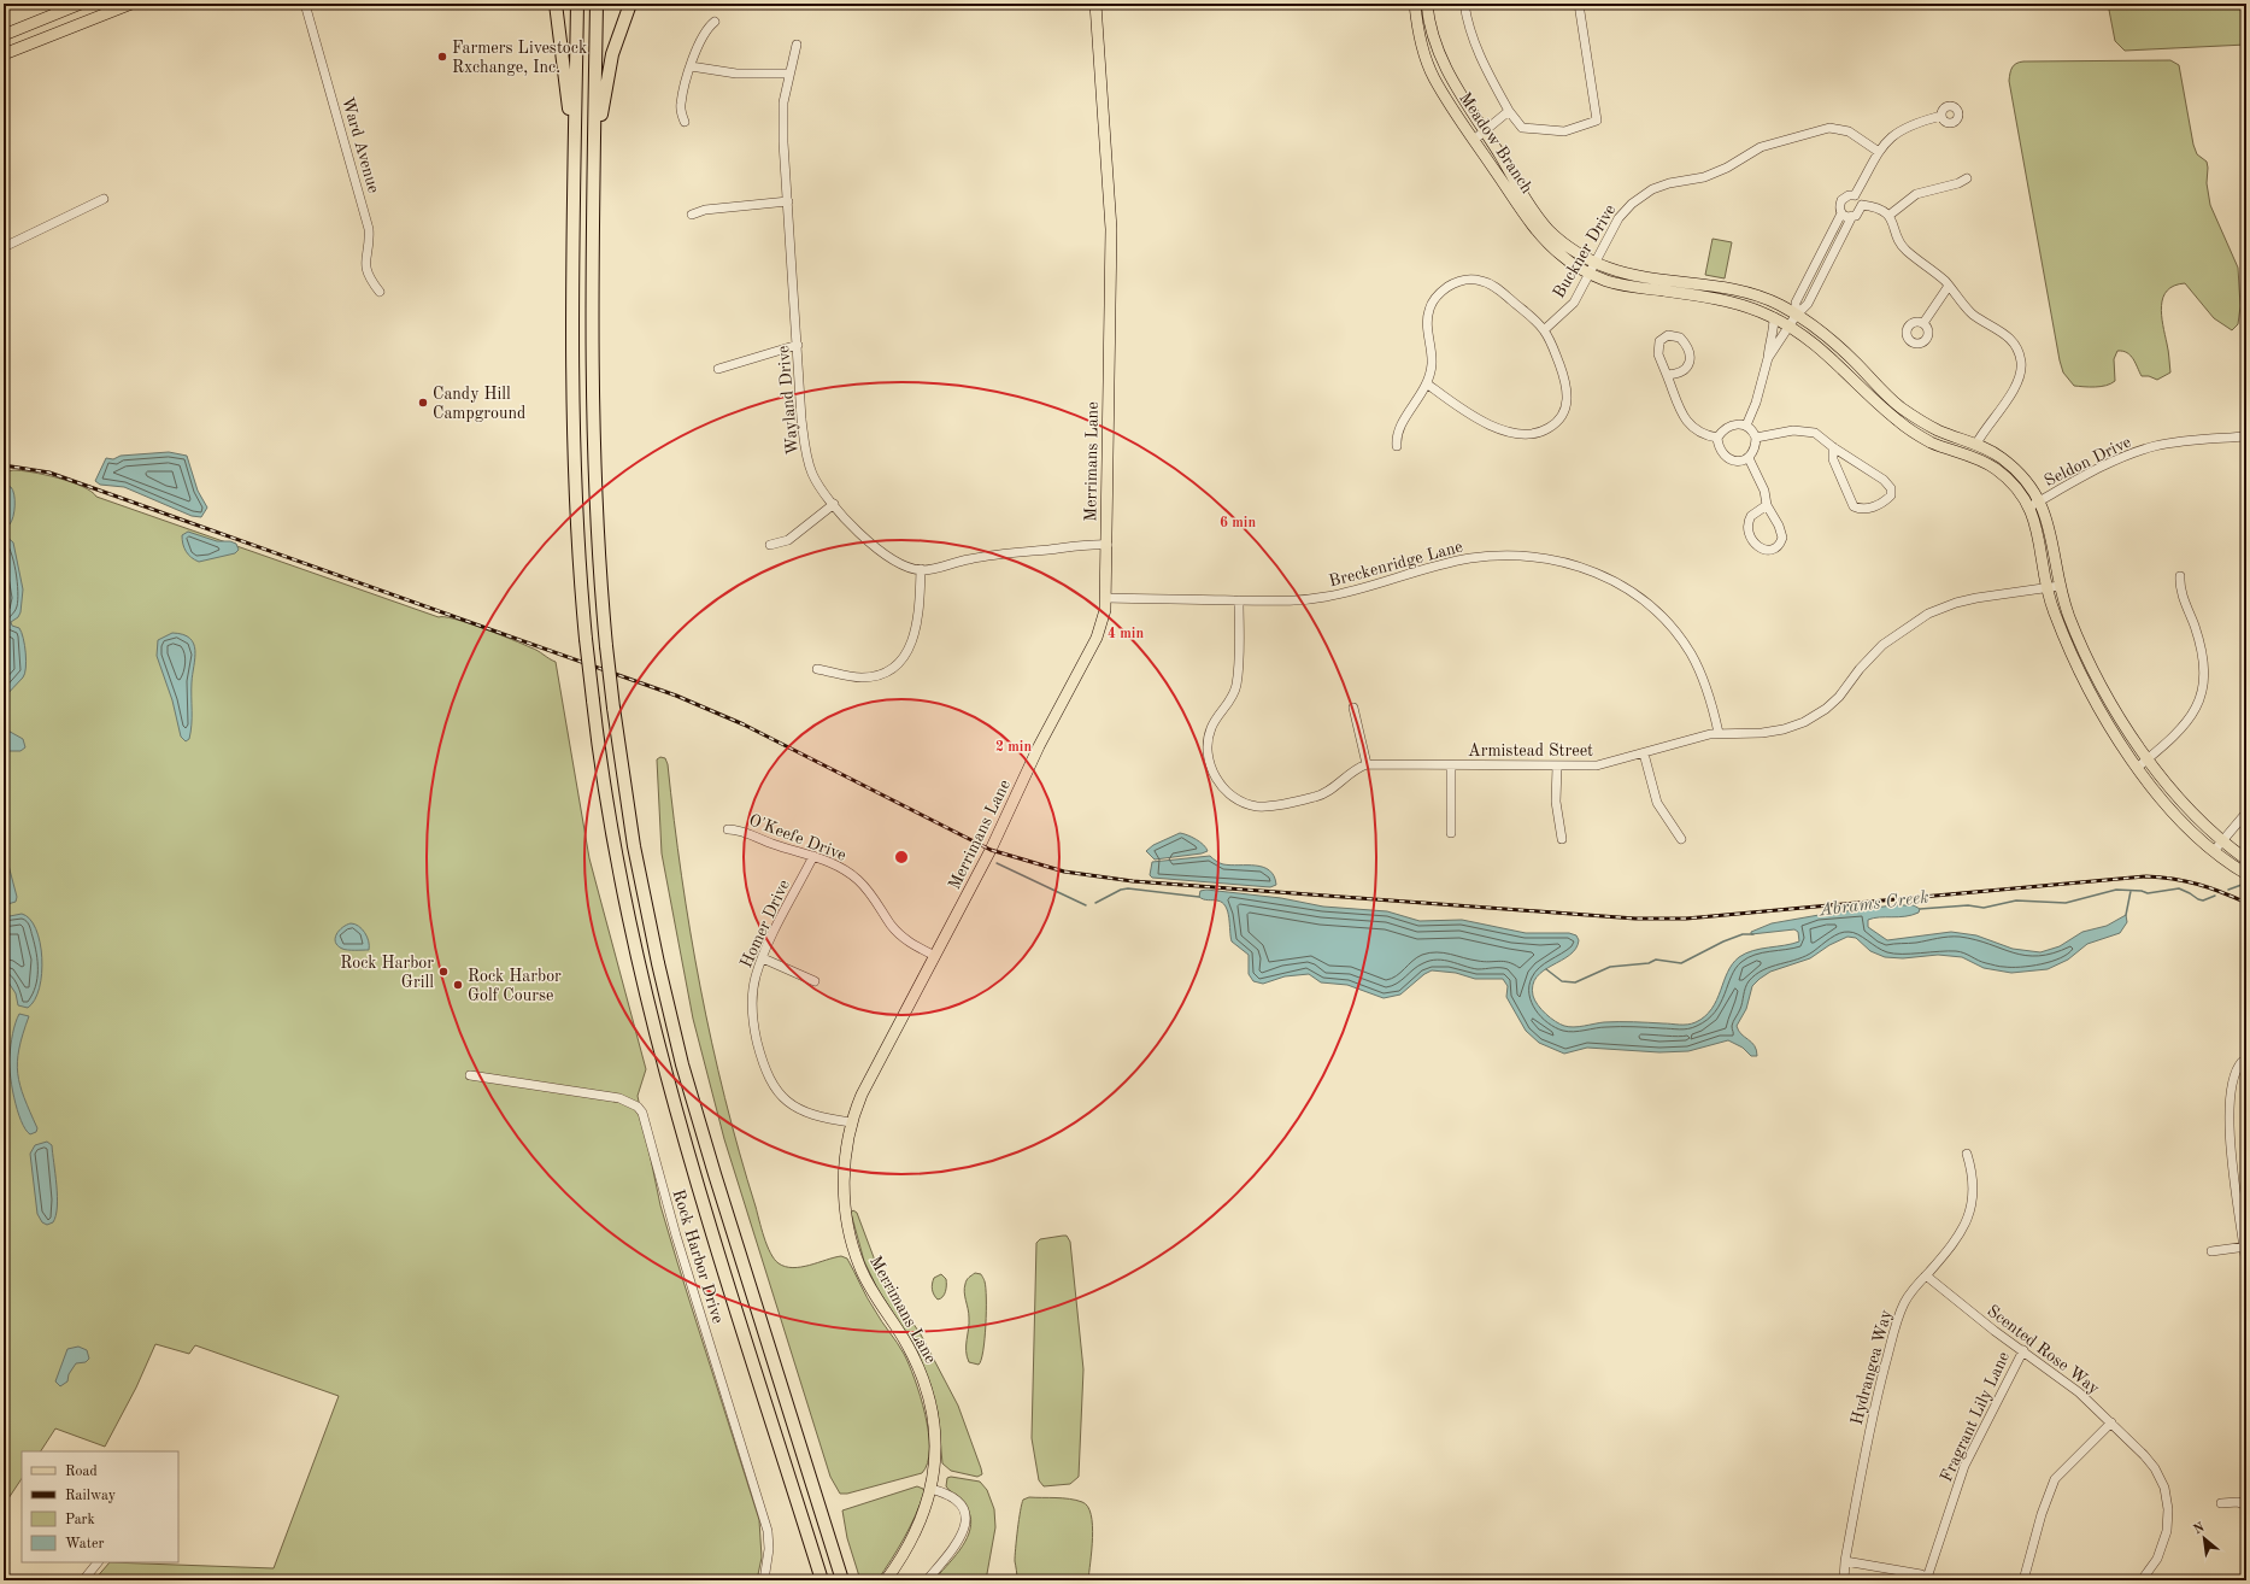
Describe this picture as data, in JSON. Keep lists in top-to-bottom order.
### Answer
{
  "streets": {
    "main road": ["Meadow Branch", "Merrimans Lane"],
    "street": [
      "Ward Avenue",
      "Buckner Drive",
      "Wayland Drive",
      "Seldon Drive",
      "Breckenridge Lane",
      "Armistead Street",
      "O'Keefe Drive",
      "Homer Drive",
      "Rock Harbor Drive",
      "Scented Rose Way",
      "Hydrangea Way",
      "Fragrant Lily Lane"
    ]
  },
  "crossings": [
    ["Meadow Branch", "Buckner Drive"],
    ["Meadow Branch", "Seldon Drive"],
    ["Meadow Branch", "Armistead Street"],
    ["Wayland Drive", "Merrimans Lane"],
    ["Merrimans Lane", "Breckenridge Lane"],
    ["Merrimans Lane", "O'Keefe Drive"],
    ["Merrimans Lane", "Homer Drive"],
    ["Breckenridge Lane", "Armistead Street"],
    ["O'Keefe Drive", "Homer Drive"],
    ["Scented Rose Way", "Hydrangea Way"],
    ["Scented Rose Way", "Fragrant Lily Lane"]
  ],
  "water": ["Abrams Creek"],
  "places": [
    "Farmers Livestock Rxchange, Inc.",
    "Candy Hill Campground",
    "Rock Harbor Grill",
    "Rock Harbor Golf Course"
  ],
  "legend": [
    "Road",
    "Railway",
    "Park",
    "Water"
  ],
  "north": "top left",
  "rings": ["6 min", "4 min", "2 min"]
}
